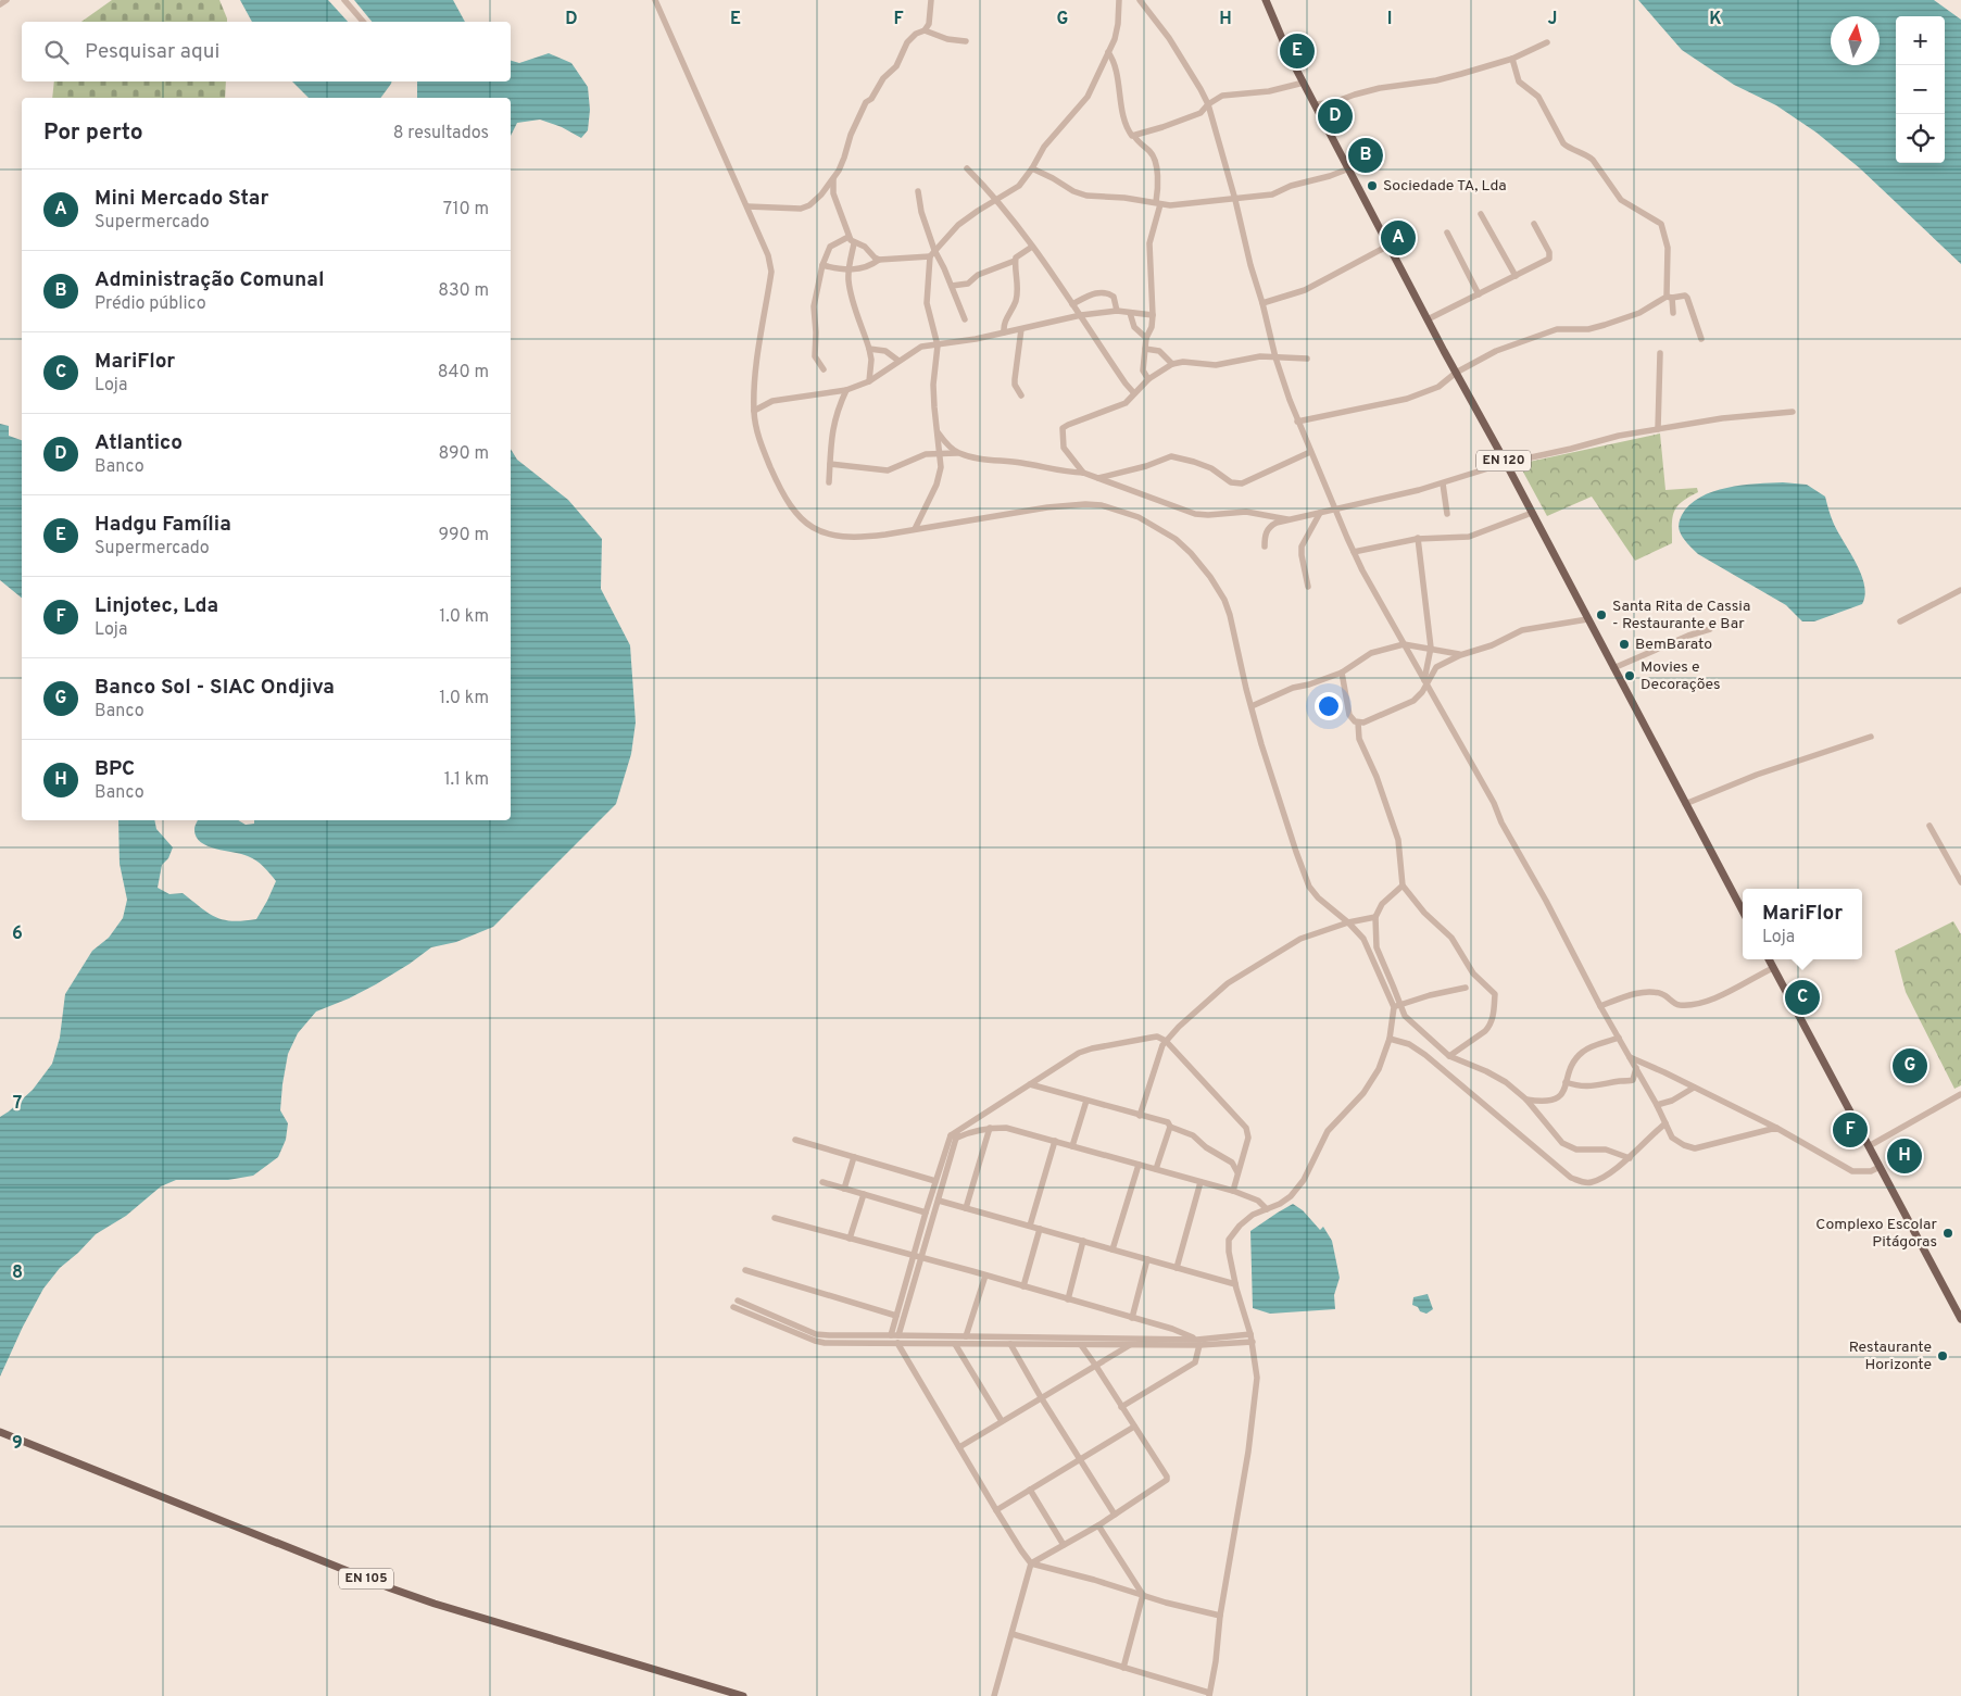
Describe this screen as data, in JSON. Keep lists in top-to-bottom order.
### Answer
{
  "streets": {
    "main road": ["EN 120", "EN 105"]
  },
  "places": [
    "Sociedade TA, Lda",
    "Santa Rita de Cassia - Restaurante e Bar",
    "BemBarato",
    "Movies e Decorações",
    "Complexo Escolar Pitágoras",
    "Restaurante Horizonte"
  ],
  "north": "top",
  "page": {
    "map_buttons": ["+", "−"],
    "search": "Pesquisar aqui",
    "pins": [
      "E",
      "D",
      "B",
      "A",
      "C",
      "G",
      "F",
      "H"
    ],
    "heading": ["Por perto", "8 resultados"],
    "list": [
      {
        "mark": "A",
        "name": "Mini Mercado Star",
        "note": "Supermercado",
        "value": "710 m"
      },
      {
        "mark": "B",
        "name": "Administração Comunal",
        "note": "Prédio público",
        "value": "830 m"
      },
      {
        "mark": "C",
        "name": "MariFlor",
        "note": "Loja",
        "value": "840 m"
      },
      {
        "mark": "D",
        "name": "Atlantico",
        "note": "Banco",
        "value": "890 m"
      },
      {
        "mark": "E",
        "name": "Hadgu Família",
        "note": "Supermercado",
        "value": "990 m"
      },
      {
        "mark": "F",
        "name": "Linjotec, Lda",
        "note": "Loja",
        "value": "1.0 km"
      },
      {
        "mark": "G",
        "name": "Banco Sol - SIAC Ondjiva",
        "note": "Banco",
        "value": "1.0 km"
      },
      {
        "mark": "H",
        "name": "BPC",
        "note": "Banco",
        "value": "1.1 km"
      }
    ],
    "popup": ["MariFlor", "Loja"]
  },
  "grid": {
    "columns": [
      "D",
      "E",
      "F",
      "G",
      "H",
      "I",
      "J",
      "K"
    ],
    "rows": [
      "6",
      "7",
      "8",
      "9"
    ]
  }
}
